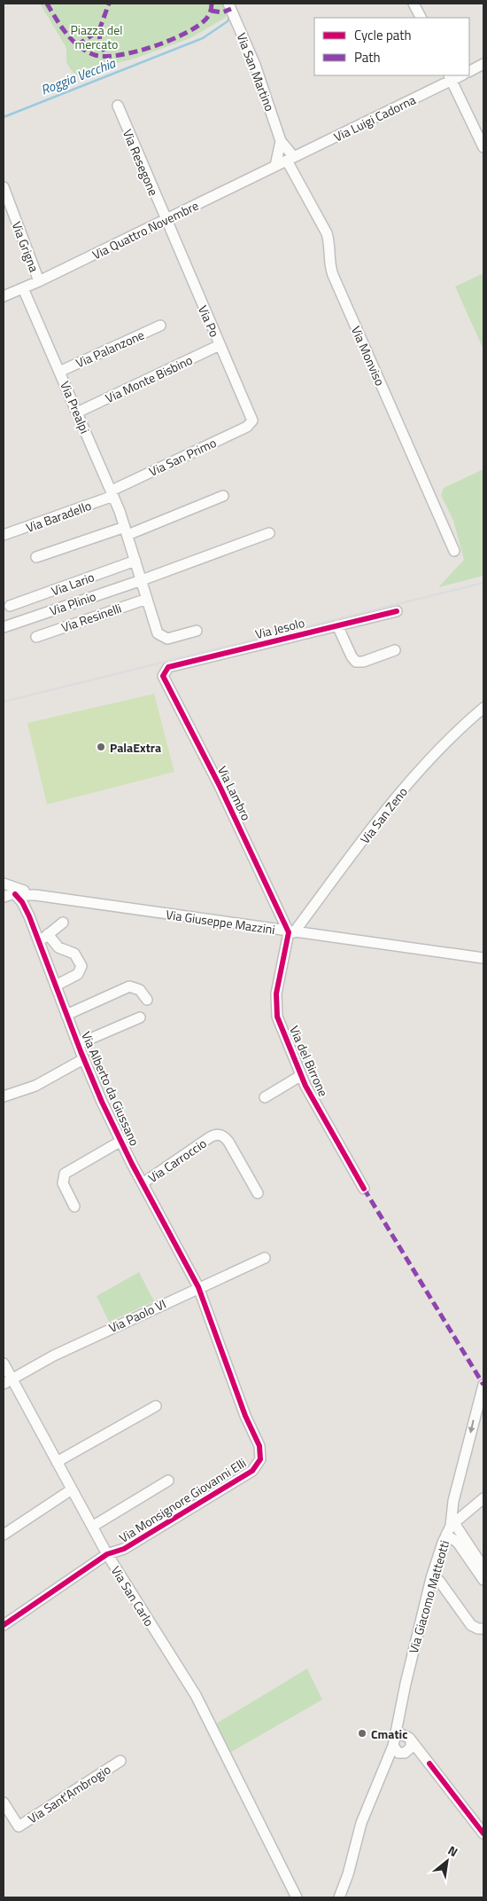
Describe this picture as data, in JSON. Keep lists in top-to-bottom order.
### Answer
{
  "streets": {
    "street": [
      "Via San Martino",
      "Via Luigi Cadorna",
      "Via Resegone",
      "Via Quattro Novembre",
      "Via Grigna",
      "Via Po",
      "Via Palanzone",
      "Via Monviso",
      "Via Monte Bisbino",
      "Via Prealpi",
      "Via San Primo",
      "Via Baradello",
      "Via Lario",
      "Via Plinio",
      "Via Resinelli",
      "Via Jesolo",
      "Via Lambro",
      "Via San Zeno",
      "Via Giuseppe Mazzini",
      "Via del Birrone",
      "Via Alberto da Giussano",
      "Via Carroccio",
      "Via Paolo VI",
      "Via Monsignore Giovanni Elli",
      "Via San Carlo",
      "Via Giacomo Matteotti",
      "Via Sant'Ambrogio"
    ]
  },
  "crossings": [
    ["Via San Martino", "Via Monviso"],
    ["Via Luigi Cadorna", "Via Quattro Novembre"],
    ["Via Luigi Cadorna", "Via Monviso"],
    ["Via Resegone", "Via Quattro Novembre"],
    ["Via Resegone", "Via Po"],
    ["Via Quattro Novembre", "Via Grigna"],
    ["Via Quattro Novembre", "Via Po"],
    ["Via Quattro Novembre", "Via Monviso"],
    ["Via Quattro Novembre", "Via Prealpi"],
    ["Via Po", "Via Monte Bisbino"],
    ["Via Po", "Via San Primo"],
    ["Via Palanzone", "Via Prealpi"],
    ["Via Monte Bisbino", "Via Prealpi"],
    ["Via Prealpi", "Via San Primo"],
    ["Via Prealpi", "Via Baradello"],
    ["Via Prealpi", "Via Lario"],
    ["Via Prealpi", "Via Plinio"],
    ["Via Prealpi", "Via Resinelli"],
    ["Via San Primo", "Via Baradello"],
    ["Via Jesolo", "Via Lambro"],
    ["Via Lambro", "Via San Zeno"],
    ["Via Lambro", "Via Giuseppe Mazzini"],
    ["Via Lambro", "Via del Birrone"],
    ["Via San Zeno", "Via Giuseppe Mazzini"],
    ["Via San Zeno", "Via del Birrone"],
    ["Via Giuseppe Mazzini", "Via del Birrone"],
    ["Via Giuseppe Mazzini", "Via Alberto da Giussano"],
    ["Via Alberto da Giussano", "Via Carroccio"],
    ["Via Alberto da Giussano", "Via Paolo VI"],
    ["Via Alberto da Giussano", "Via Monsignore Giovanni Elli"],
    ["Via Paolo VI", "Via Monsignore Giovanni Elli"],
    ["Via Paolo VI", "Via San Carlo"],
    ["Via Monsignore Giovanni Elli", "Via San Carlo"]
  ],
  "water": ["Roggia Vecchia"],
  "parks": ["Piazza del mercato"],
  "places": ["PalaExtra", "Cmatic"],
  "legend": ["Cycle path", "Path"],
  "north": "top right"
}
